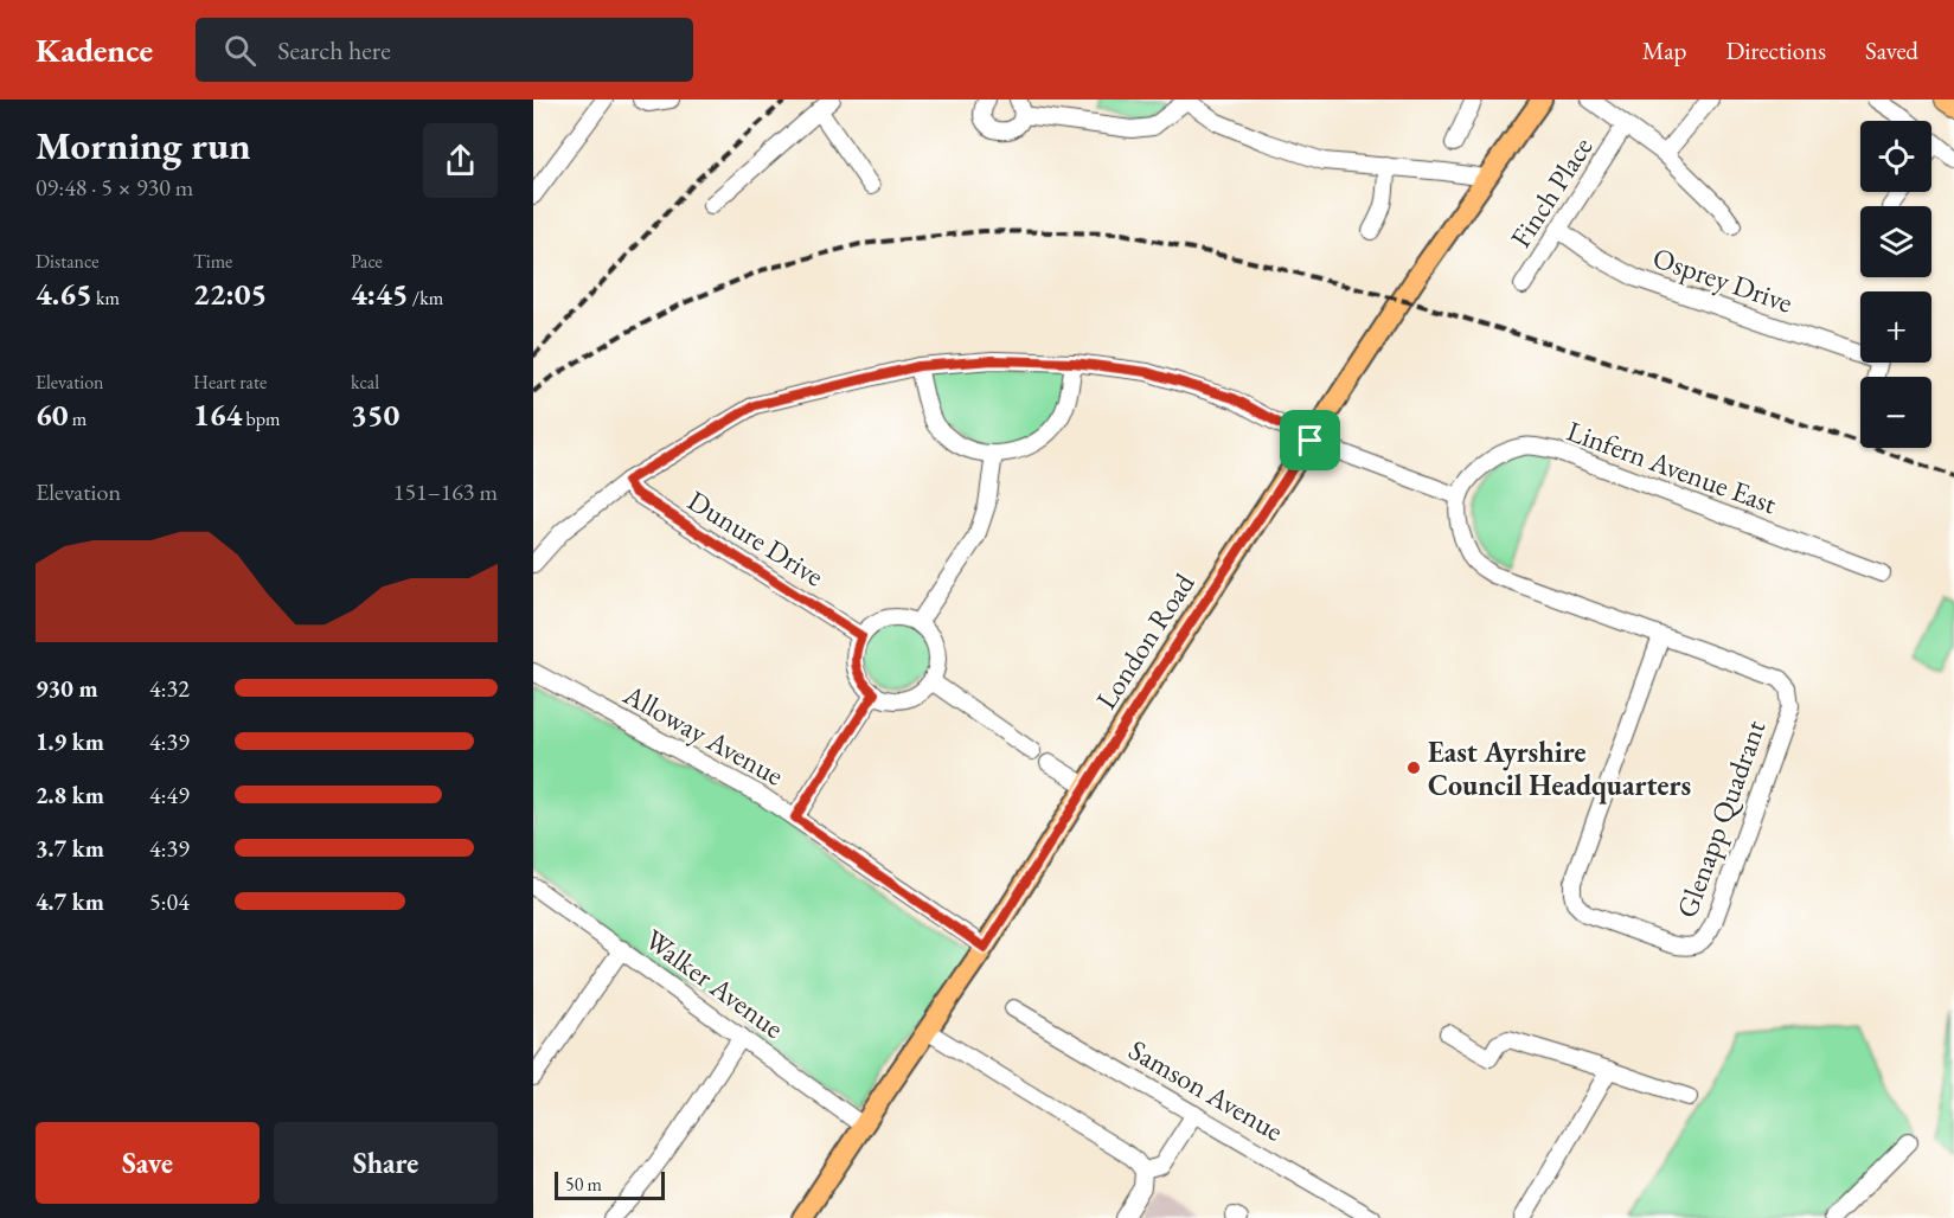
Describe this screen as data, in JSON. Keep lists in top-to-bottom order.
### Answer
{
  "streets": {
    "main road": ["London Road"],
    "street": [
      "Finch Place",
      "Osprey Drive",
      "Linfern Avenue East",
      "Dunure Drive",
      "Alloway Avenue",
      "Glenapp Quadrant",
      "Walker Avenue",
      "Samson Avenue"
    ]
  },
  "crossings": [
    ["Finch Place", "Osprey Drive"],
    ["London Road", "Alloway Avenue"],
    ["London Road", "Walker Avenue"]
  ],
  "places": ["East Ayrshire Council Headquarters"],
  "scale_bar": "50 m",
  "page": {
    "header": "Kadence",
    "search": "Search here",
    "nav": ["Map", "Directions", "Saved"],
    "heading": ["Morning run", "09:48 · 5 × 930 m"],
    "map_buttons": ["+", "−"],
    "stats": [
      ["Distance", "4.65 km"],
      ["Time", "22:05"],
      ["Pace", "4:45 /km"],
      ["Elevation", "60 m"],
      ["Heart rate", "164 bpm"],
      ["kcal", "350"]
    ],
    "chart": ["Elevation", "151–163 m"],
    "list": [
      {
        "name": "930 m",
        "note": "4:32"
      },
      {
        "name": "1.9 km",
        "note": "4:39"
      },
      {
        "name": "2.8 km",
        "note": "4:49"
      },
      {
        "name": "3.7 km",
        "note": "4:39"
      },
      {
        "name": "4.7 km",
        "note": "5:04"
      }
    ],
    "buttons": ["Save", "Share"],
    "scale": "50 m"
  }
}
